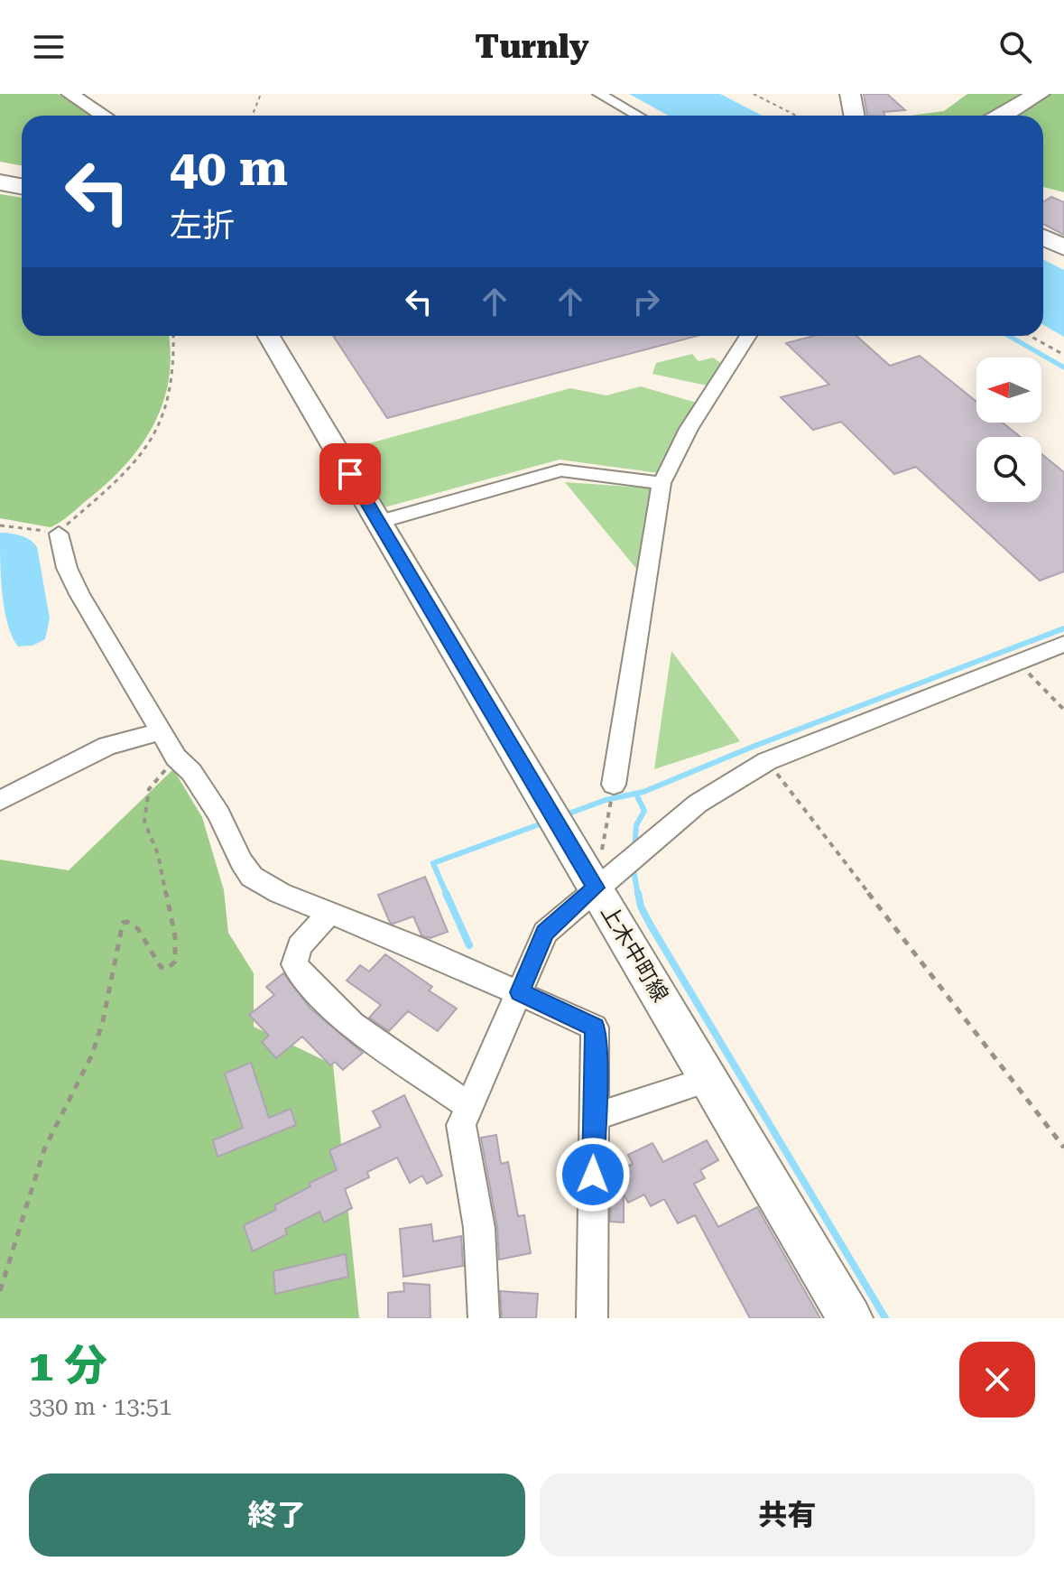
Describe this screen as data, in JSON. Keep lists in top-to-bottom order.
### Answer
{
  "streets": {
    "main road": ["上木中町線"]
  },
  "north": "left",
  "page": {
    "header": "Turnly",
    "turn": ["40 m", "左折"],
    "heading": ["1 分", "330 m · 13:51"],
    "buttons": ["終了", "共有"]
  }
}
